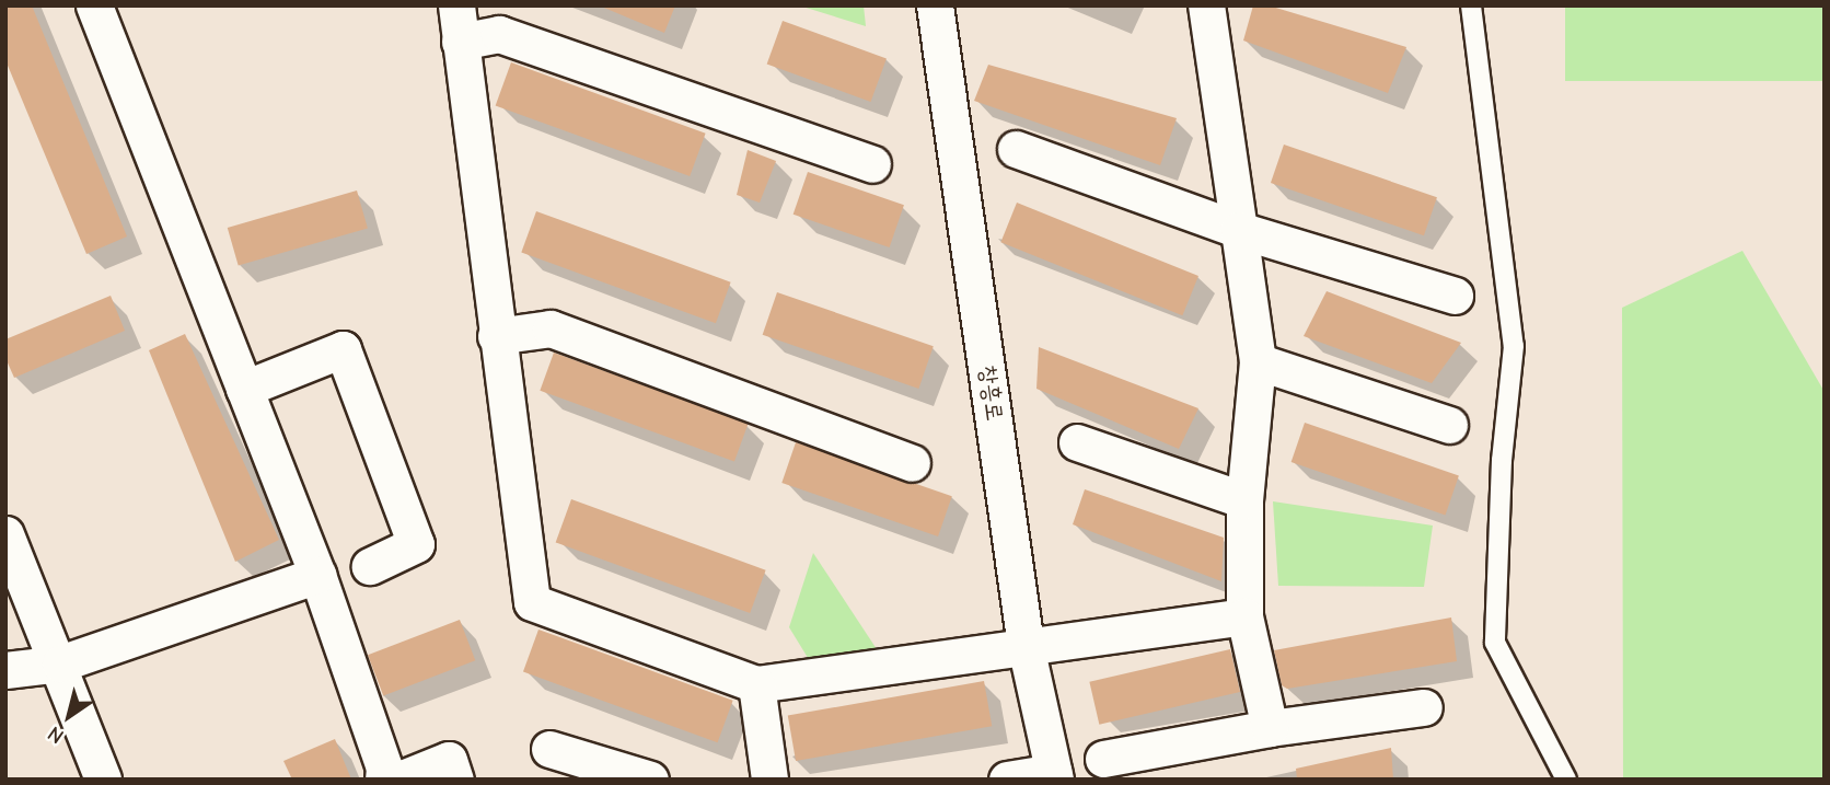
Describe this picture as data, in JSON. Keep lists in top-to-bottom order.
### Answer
{
  "streets": {
    "street": ["창흥로"]
  },
  "north": "bottom left"
}
